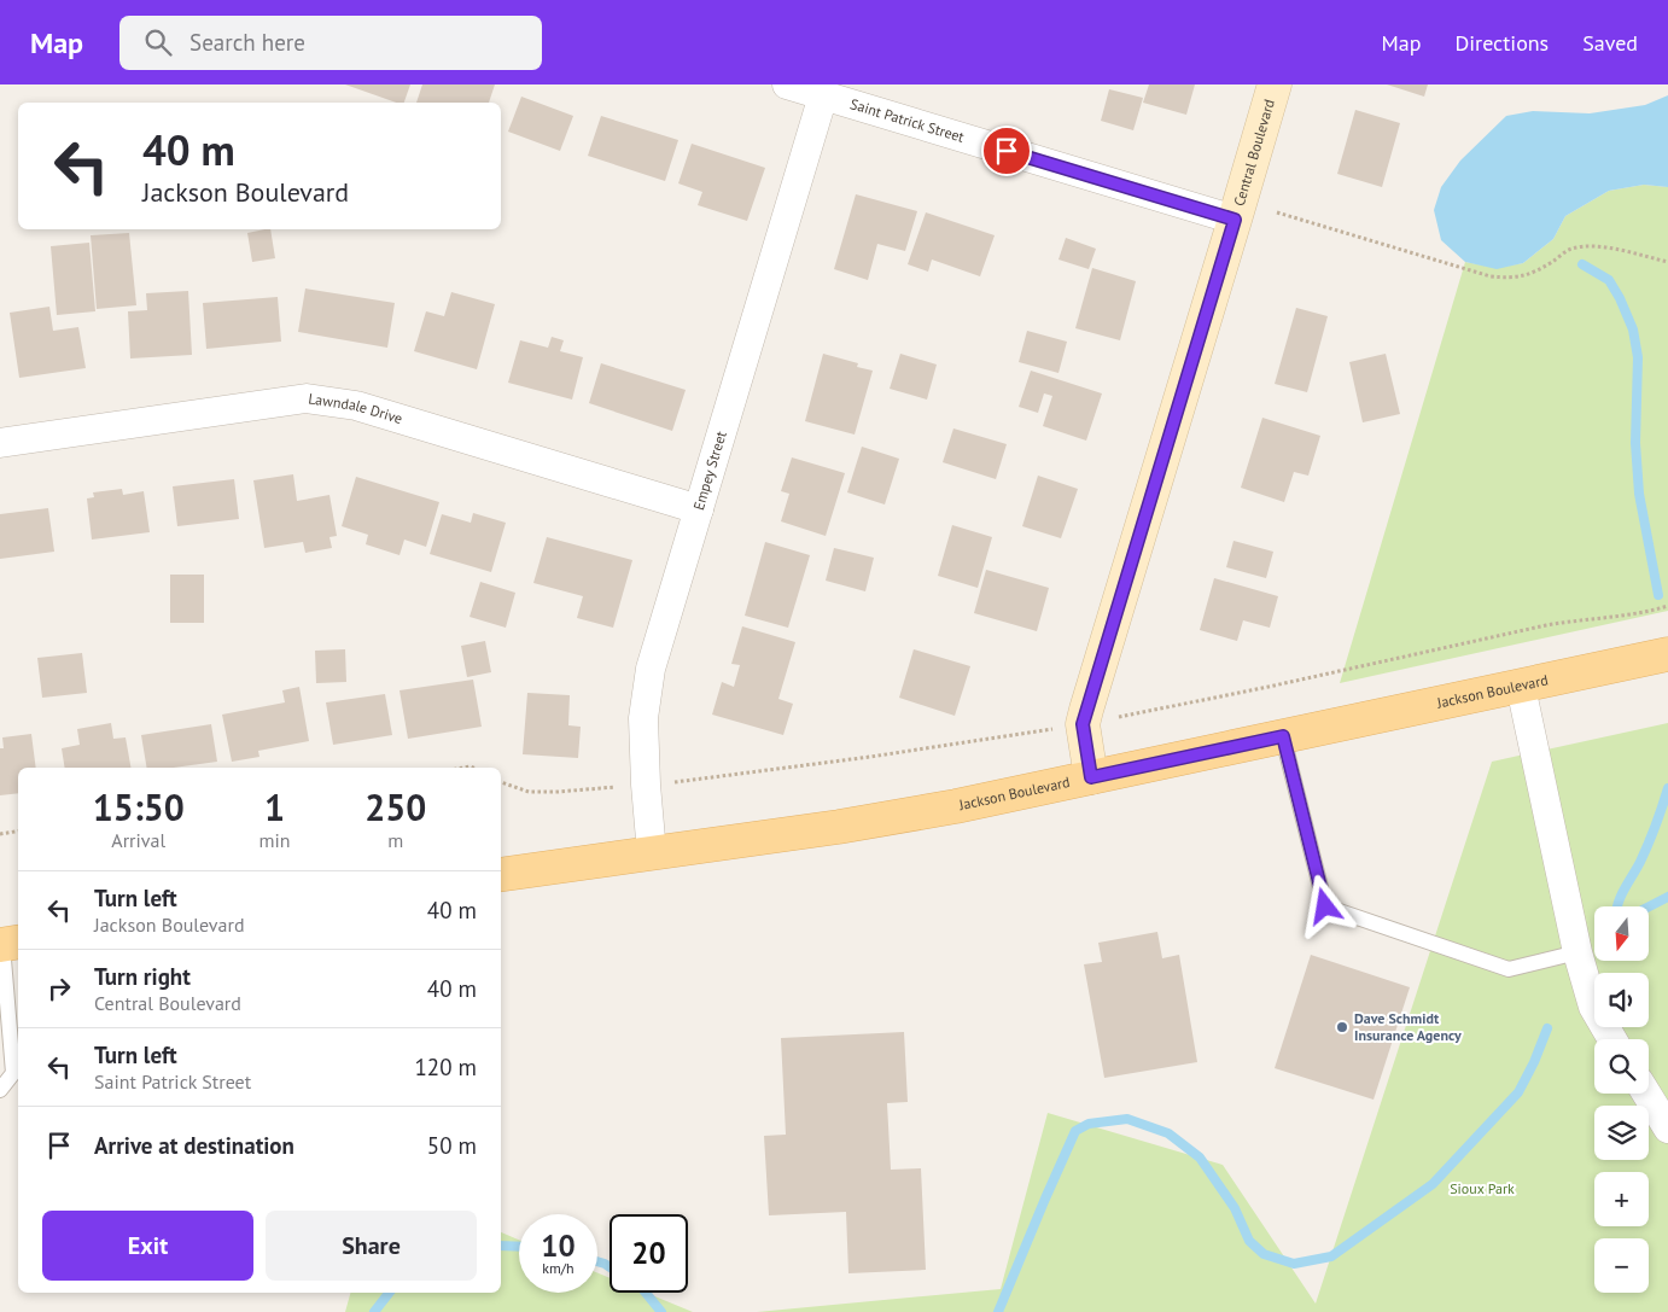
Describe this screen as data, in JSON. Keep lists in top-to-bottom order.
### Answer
{
  "streets": {
    "main road": ["Jackson Boulevard"],
    "street": [
      "Saint Patrick Street",
      "Central Boulevard",
      "Lawndale Drive",
      "Empey Street"
    ]
  },
  "crossings": [
    ["Saint Patrick Street", "Central Boulevard"],
    ["Saint Patrick Street", "Empey Street"],
    ["Central Boulevard", "Jackson Boulevard"],
    ["Lawndale Drive", "Empey Street"],
    ["Empey Street", "Jackson Boulevard"]
  ],
  "parks": ["Sioux Park"],
  "places": ["Dave Schmidt Insurance Agency"],
  "north": "bottom",
  "page": {
    "header": "Map",
    "search": "Search here",
    "nav": ["Map", "Directions", "Saved"],
    "turn": ["40 m", "Jackson Boulevard"],
    "eta": [
      "15:50",
      "Arrival",
      "1",
      "min",
      "250",
      "m"
    ],
    "list": [
      {
        "name": "Turn left",
        "note": "Jackson Boulevard",
        "value": "40 m"
      },
      {
        "name": "Turn right",
        "note": "Central Boulevard",
        "value": "40 m"
      },
      {
        "name": "Turn left",
        "note": "Saint Patrick Street",
        "value": "120 m"
      },
      {
        "name": "Arrive at destination",
        "value": "50 m"
      }
    ],
    "map_buttons": ["+", "−"],
    "buttons": ["Exit", "Share"],
    "speed": "10 km/h",
    "limit": "20"
  }
}
